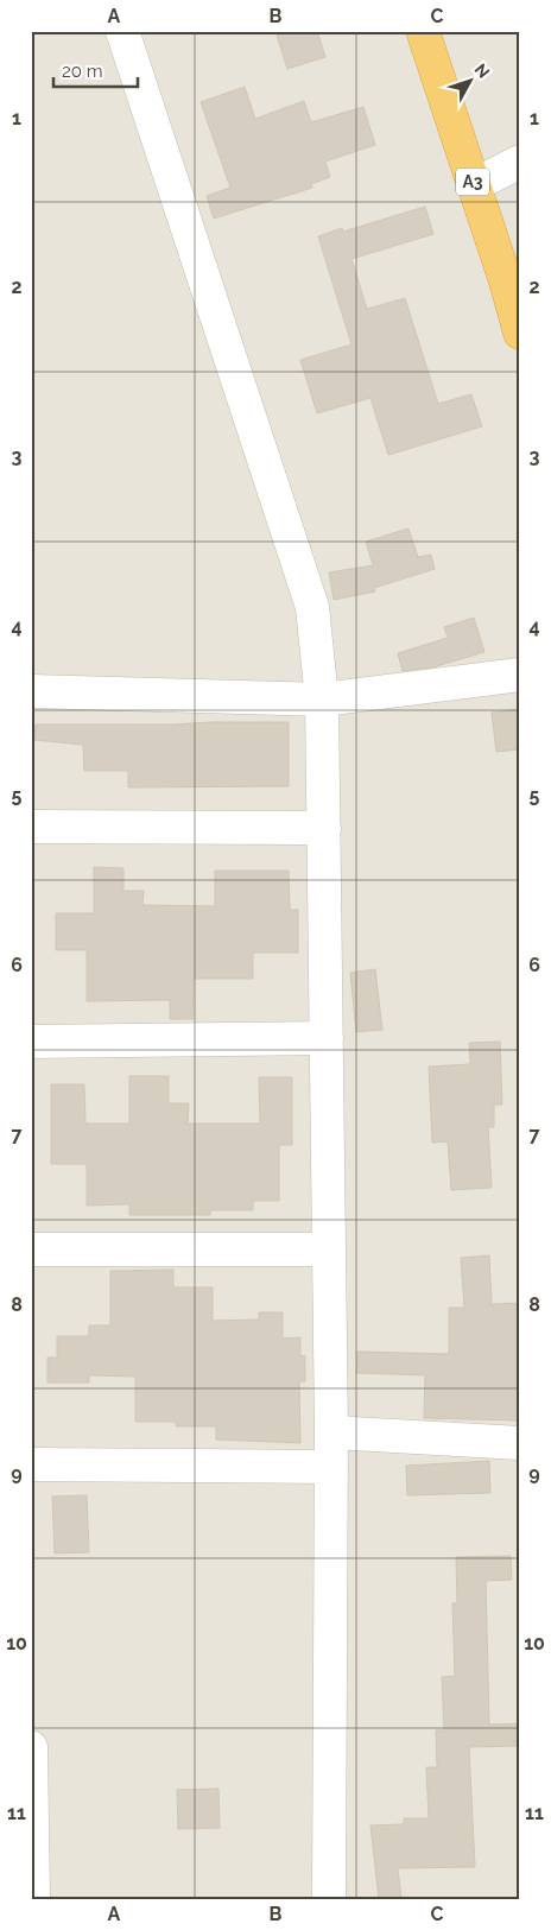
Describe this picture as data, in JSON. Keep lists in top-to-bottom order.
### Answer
{
  "streets": {
    "highway": ["A3"]
  },
  "scale_bar": "20 m",
  "north": "top right",
  "grid": {
    "columns": ["A", "B", "C"],
    "rows": [
      "1",
      "2",
      "3",
      "4",
      "5",
      "6",
      "7",
      "8",
      "9",
      "10",
      "11"
    ]
  }
}
